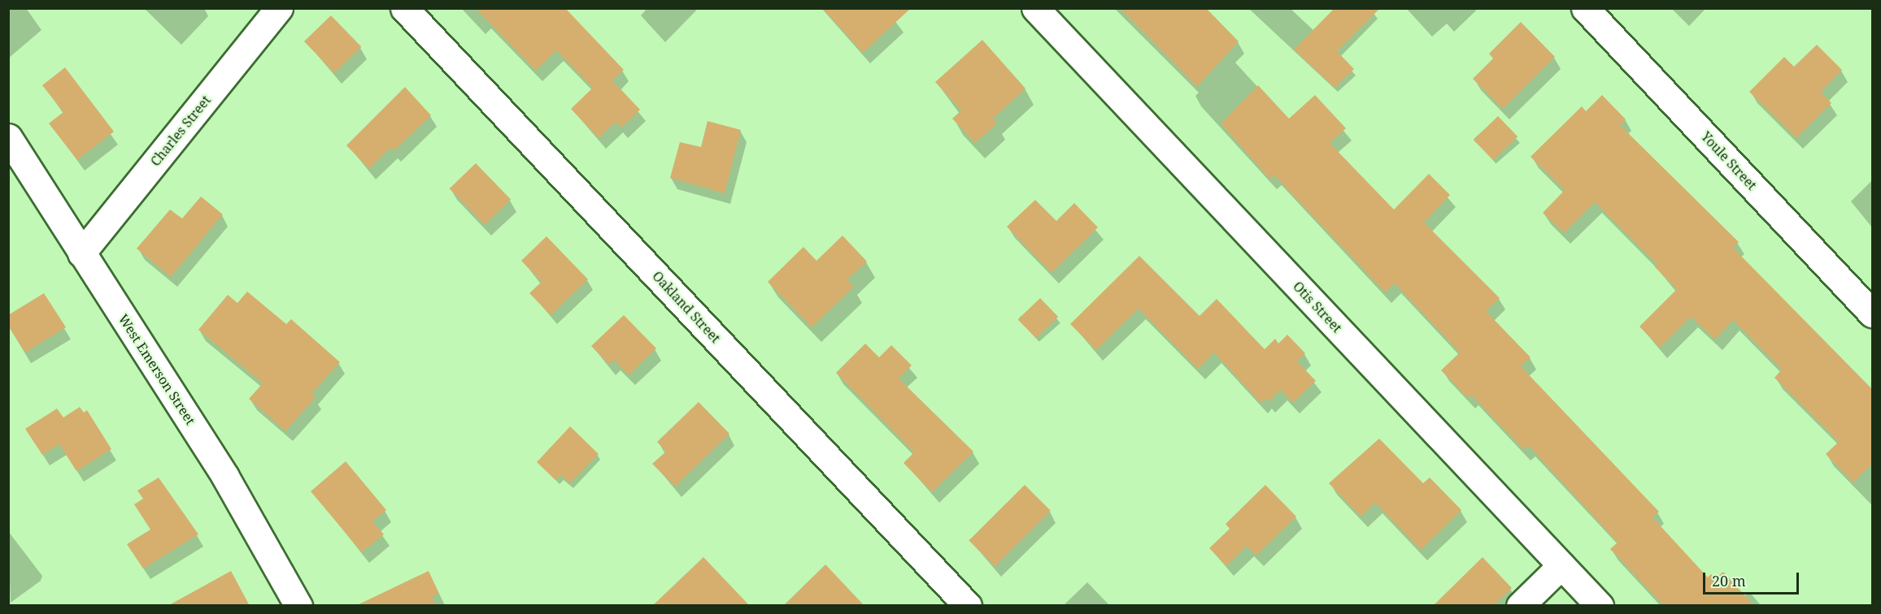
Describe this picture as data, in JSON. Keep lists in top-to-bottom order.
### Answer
{
  "streets": {
    "street": [
      "Charles Street",
      "Youle Street",
      "Oakland Street",
      "Otis Street",
      "West Emerson Street"
    ]
  },
  "crossings": [
    ["Charles Street", "West Emerson Street"]
  ],
  "scale_bar": "20 m"
}
